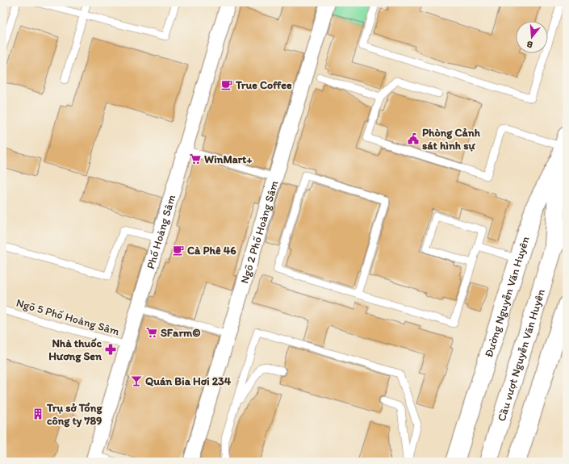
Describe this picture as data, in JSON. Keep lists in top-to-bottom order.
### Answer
{
  "streets": {
    "main road": ["Đường Nguyễn Văn Huyên", "Cầu vượt Nguyễn Văn Huyên"],
    "street": ["Phố Hoàng Sâm", "Ngõ 2 Phố Hoàng Sâm"],
    "lane": ["Ngõ 5 Phố Hoàng Sâm"]
  },
  "crossings": [
    ["Phố Hoàng Sâm", "Ngõ 5 Phố Hoàng Sâm"],
    ["Đường Nguyễn Văn Huyên", "Cầu vượt Nguyễn Văn Huyên"]
  ],
  "places": {
    "cafe": ["True Coffee", "Cà Phê 46"],
    "public building": ["Phòng Cảnh sát hình sự"],
    "supermarket": ["WinMart+", "SFarm©"],
    "pharmacy": ["Nhà thuốc Hương Sen"],
    "bar": ["Quán Bia Hơi 234"],
    "building": ["Trụ sở Tổng công ty 789"]
  },
  "north": "bottom"
}
